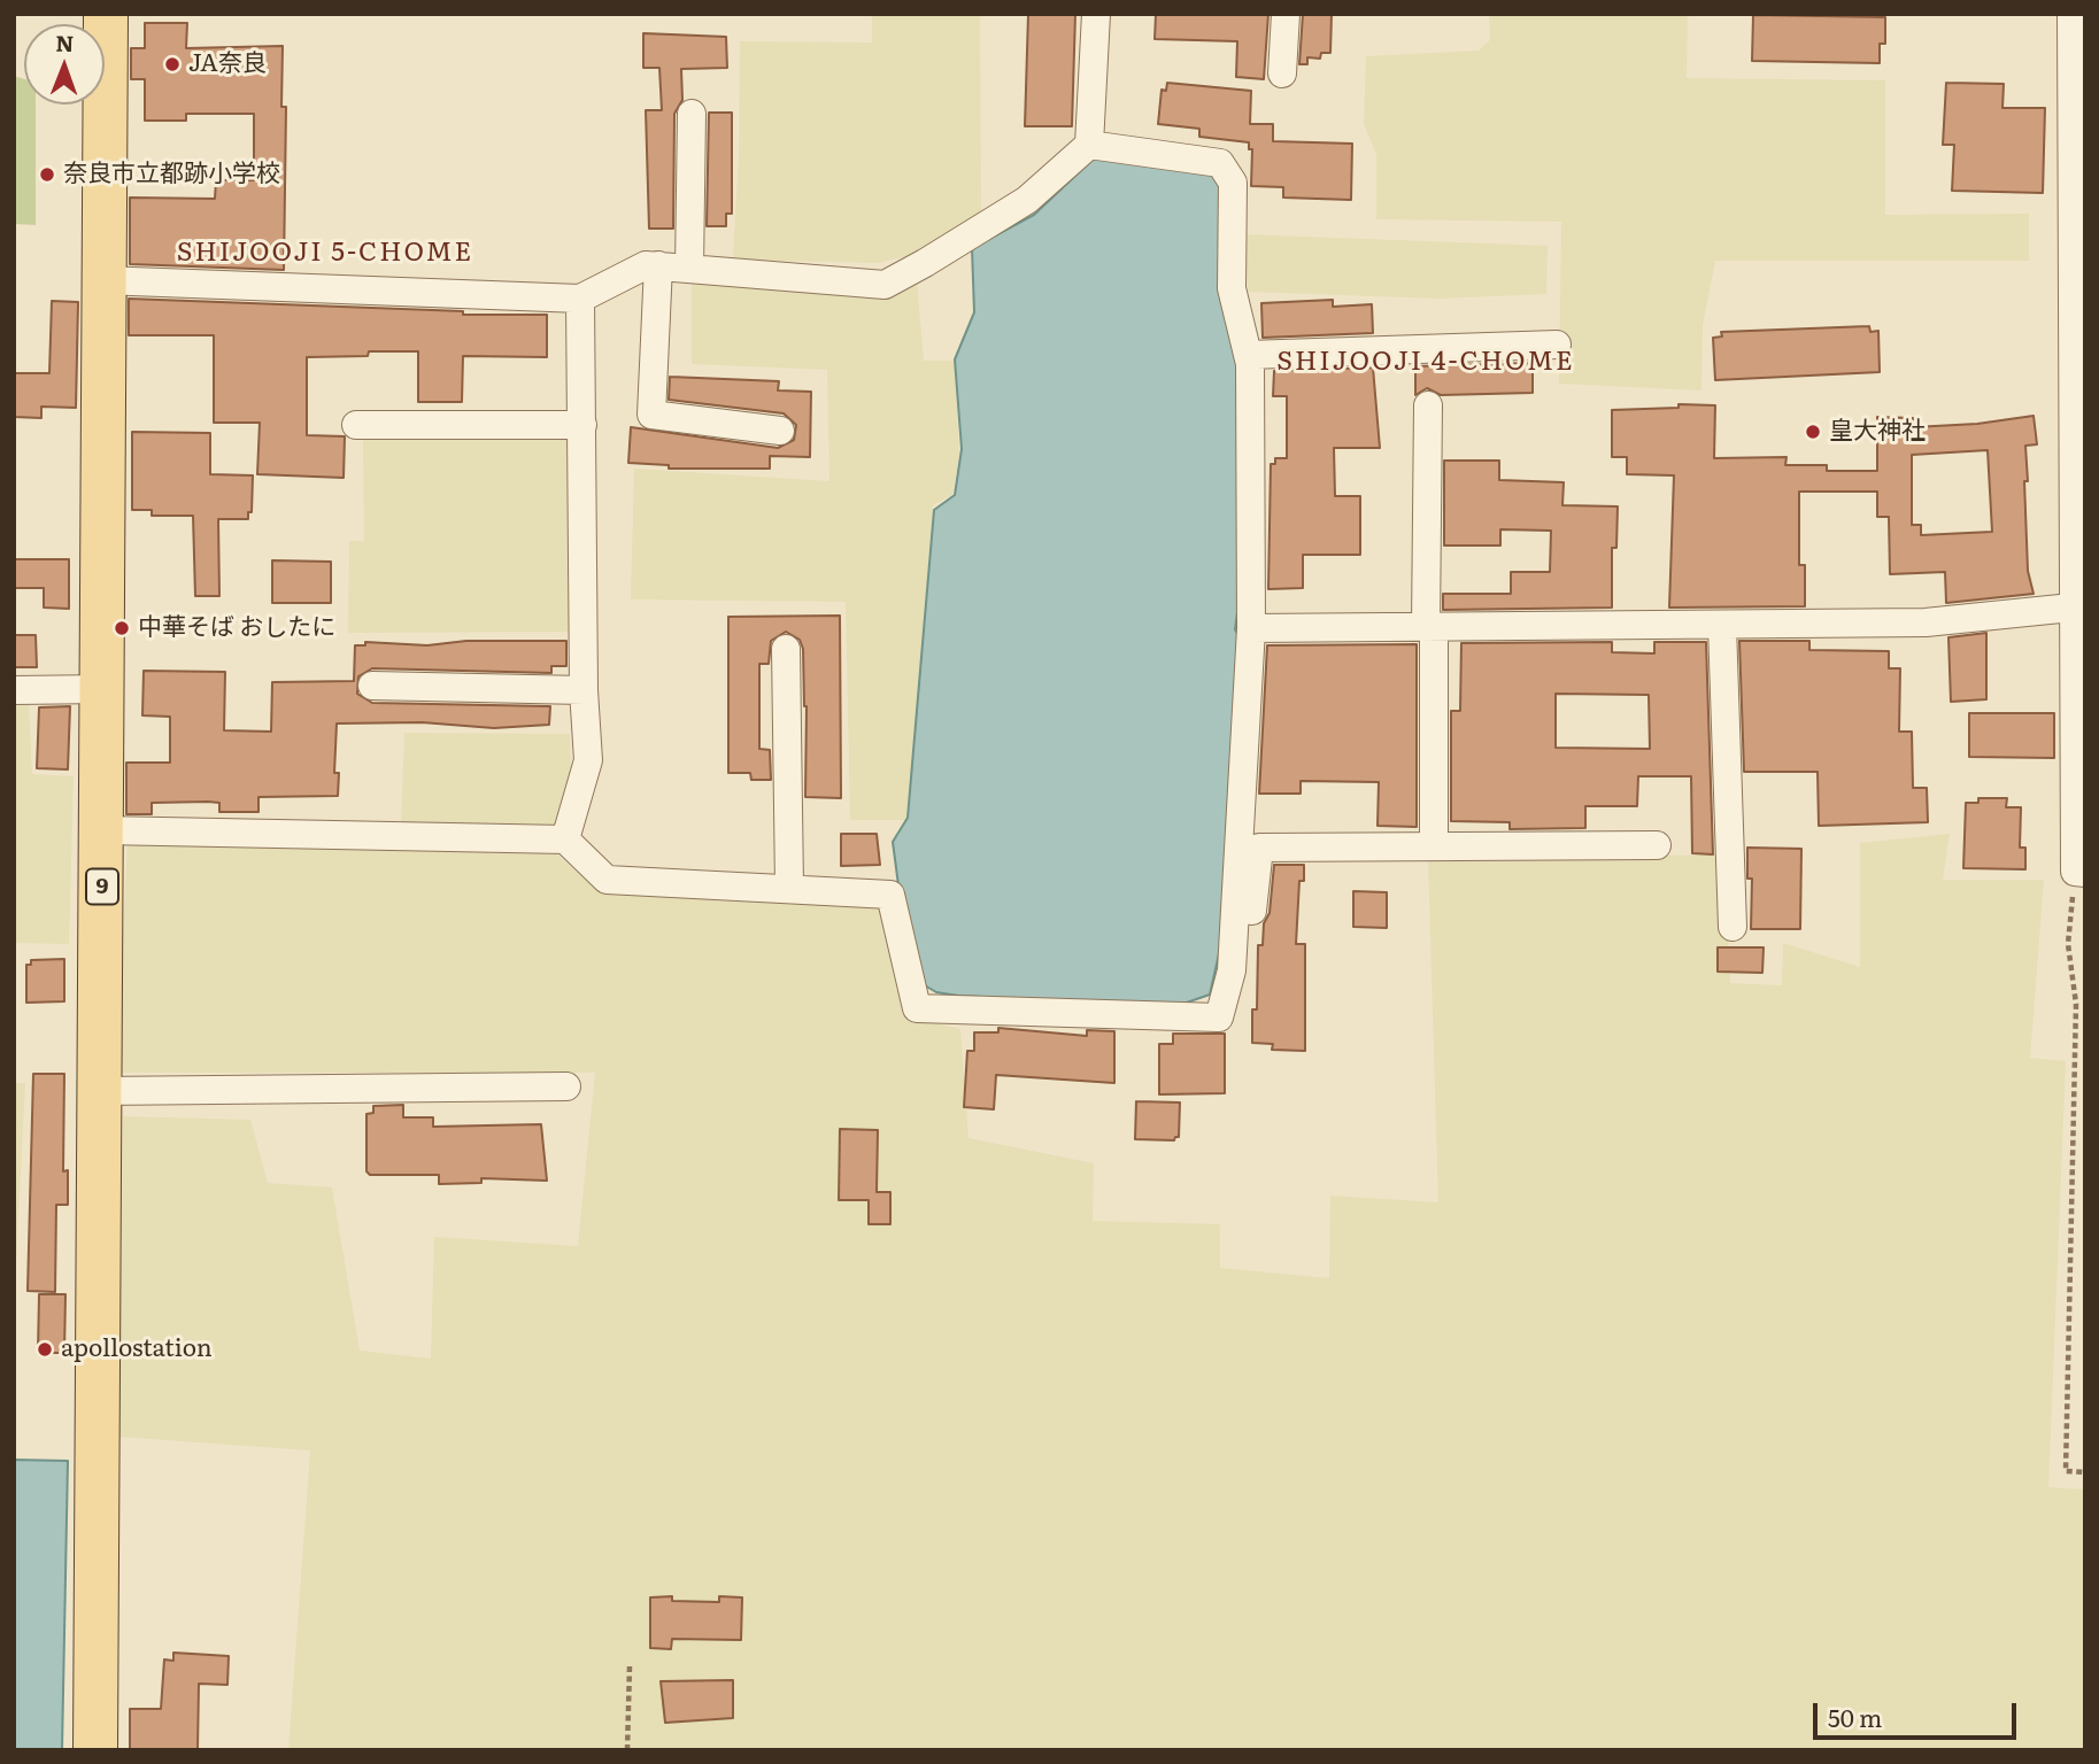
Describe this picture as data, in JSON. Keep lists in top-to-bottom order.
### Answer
{
  "streets": {
    "main road": ["9"]
  },
  "districts": ["SHIJOOJI 5-CHOME", "SHIJOOJI 4-CHOME"],
  "places": [
    "JA奈良",
    "奈良市立都跡小学校",
    "皇大神社",
    "中華そば おしたに",
    "apollostation"
  ],
  "scale_bar": "50 m",
  "north": "top"
}
